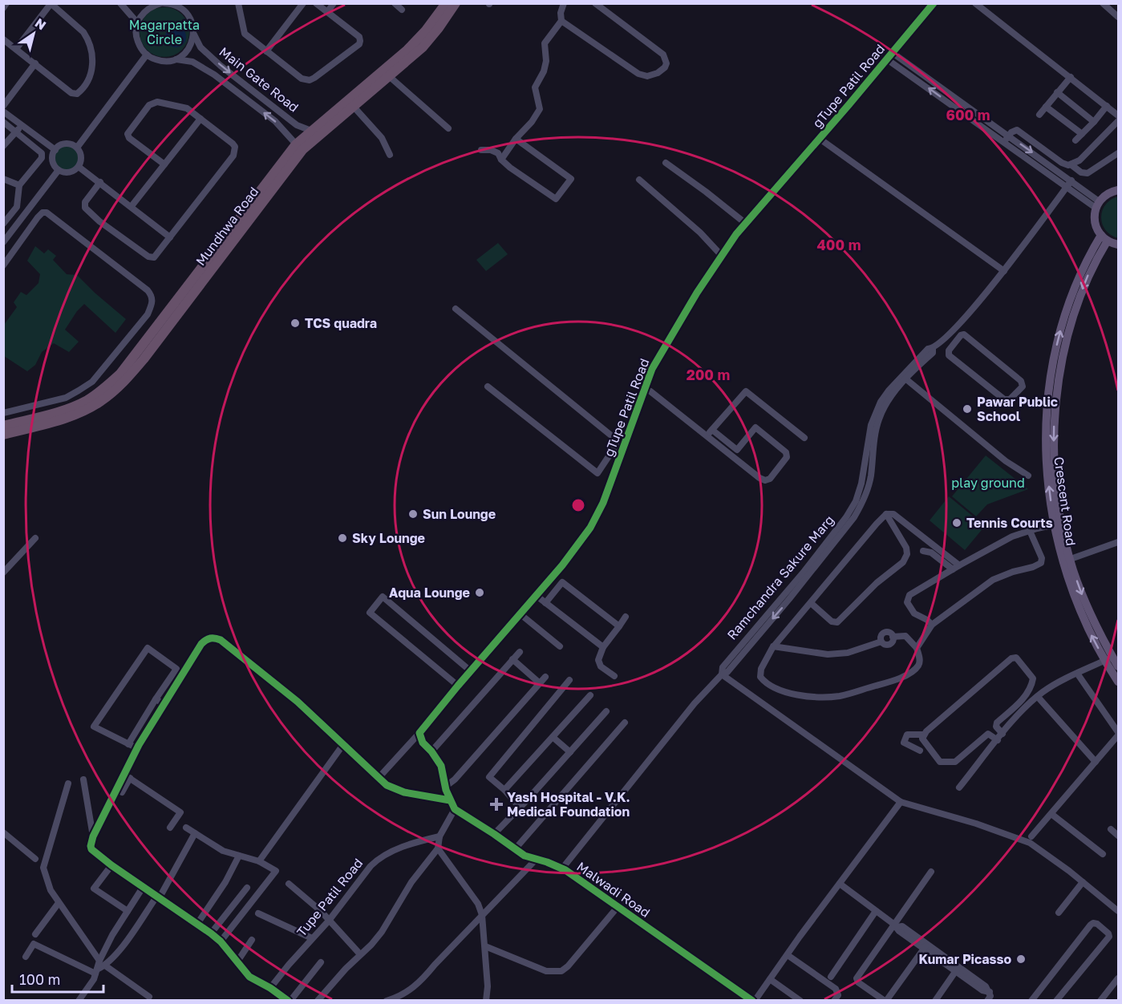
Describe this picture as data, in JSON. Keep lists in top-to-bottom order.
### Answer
{
  "streets": {
    "highway": ["Mundhwa Road"],
    "main road": ["Crescent Road"],
    "street": [
      "Main Gate Road",
      "gTupe Patil Road",
      "Ramchandra Sakure Marg",
      "Malwadi Road",
      "Tupe Patil Road"
    ]
  },
  "crossings": [
    ["Main Gate Road", "Mundhwa Road"],
    ["Ramchandra Sakure Marg", "Malwadi Road"]
  ],
  "parks": ["Magarpatta Circle", "play ground"],
  "places": {
    "other": [
      "TCS quadra",
      "Pawar Public School",
      "Sun Lounge",
      "Tennis Courts",
      "Sky Lounge",
      "Aqua Lounge",
      "Kumar Picasso"
    ],
    "health": ["Yash Hospital - V.K. Medical Foundation"]
  },
  "scale_bar": "100 m",
  "north": "top right",
  "rings": ["600 m", "400 m", "200 m"]
}
